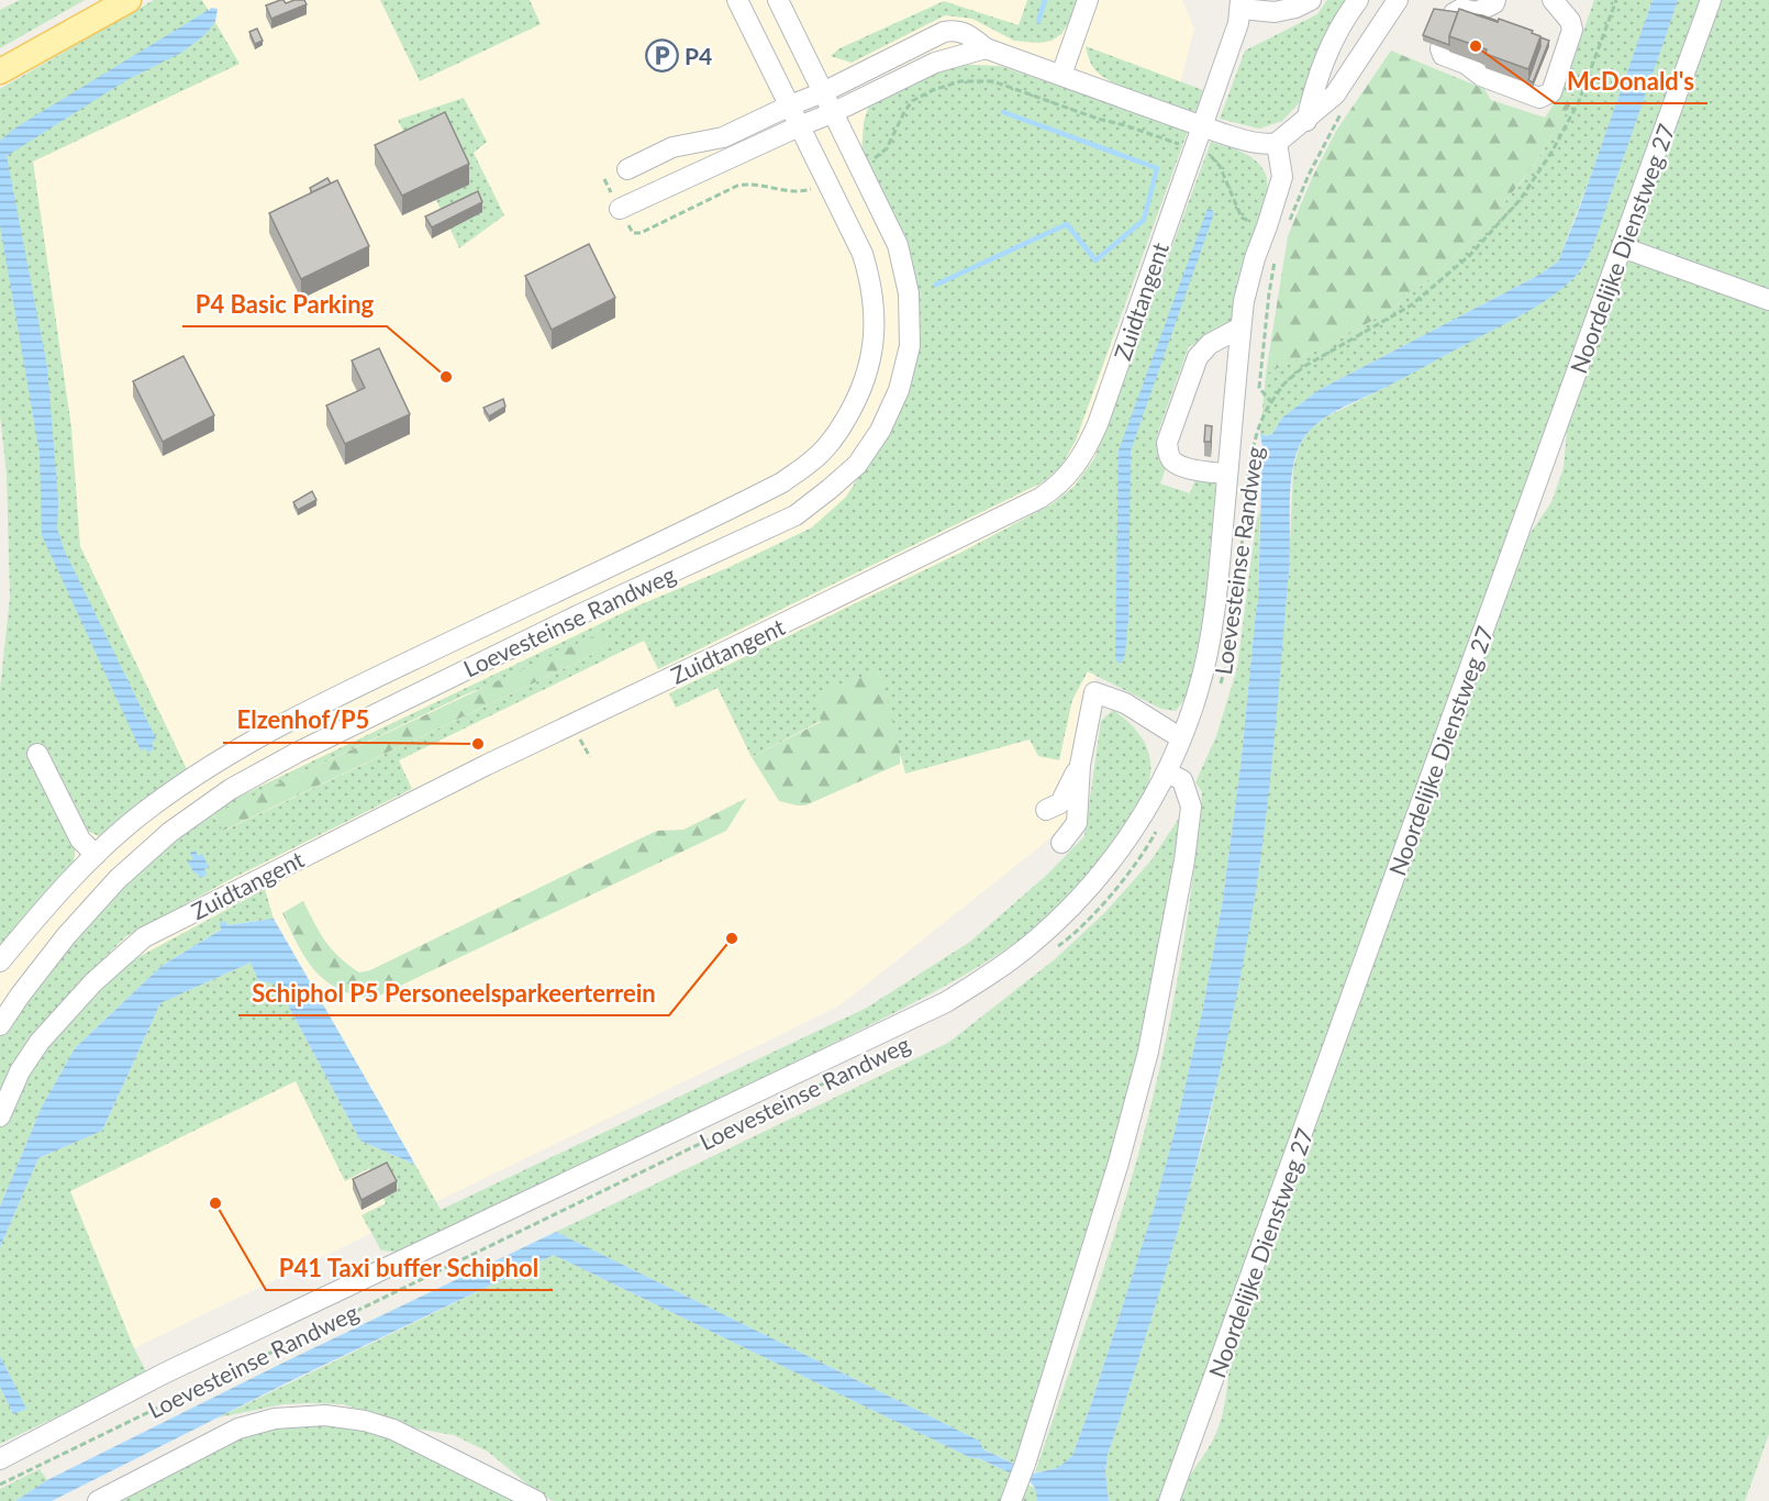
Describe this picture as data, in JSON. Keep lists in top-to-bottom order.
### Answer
{
  "streets": {
    "street": ["Noordelijke Dienstweg 27", "Zuidtangent", "Loevesteinse Randweg"]
  },
  "places": {
    "other": [
      "McDonald's",
      "P4 Basic Parking",
      "Elzenhof/P5",
      "Schiphol P5 Personeelsparkeerterrein",
      "P41 Taxi buffer Schiphol"
    ],
    "parking": ["P4"]
  }
}
